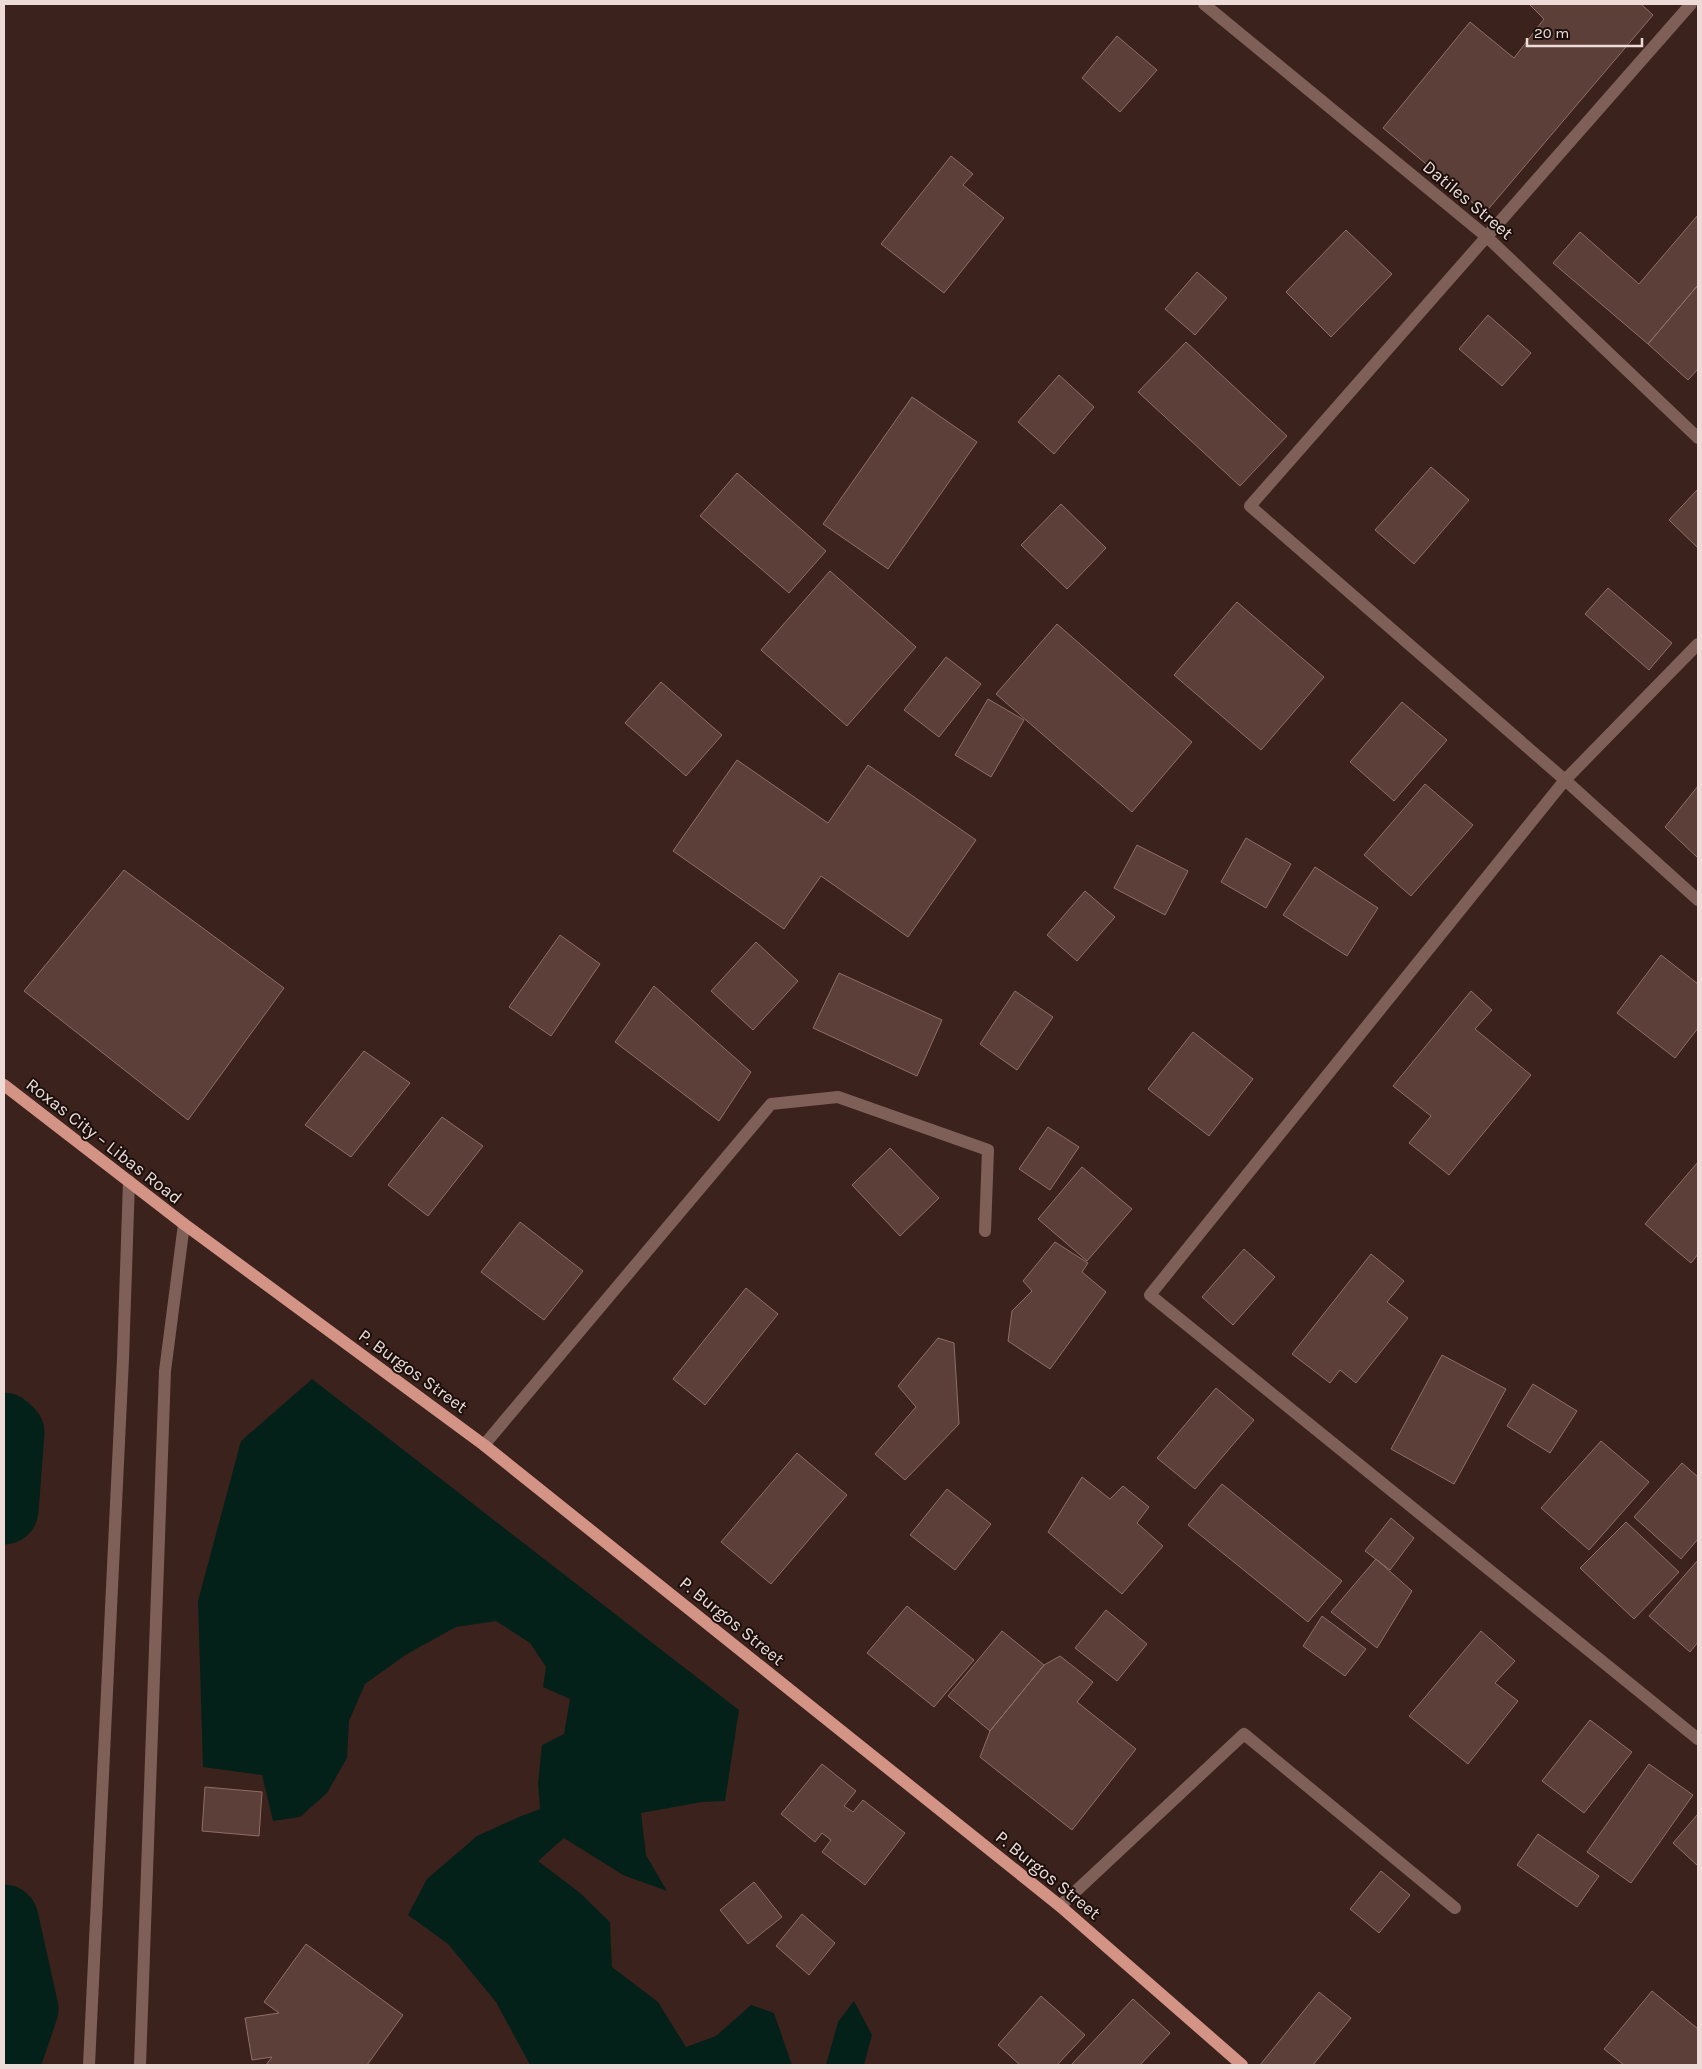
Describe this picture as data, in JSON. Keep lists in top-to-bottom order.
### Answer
{
  "streets": {
    "main road": ["Roxas City – Libas Road", "P. Burgos Street"],
    "street": ["Datiles Street"]
  },
  "crossings": [
    ["Roxas City – Libas Road", "P. Burgos Street"]
  ],
  "scale_bar": "20 m"
}
